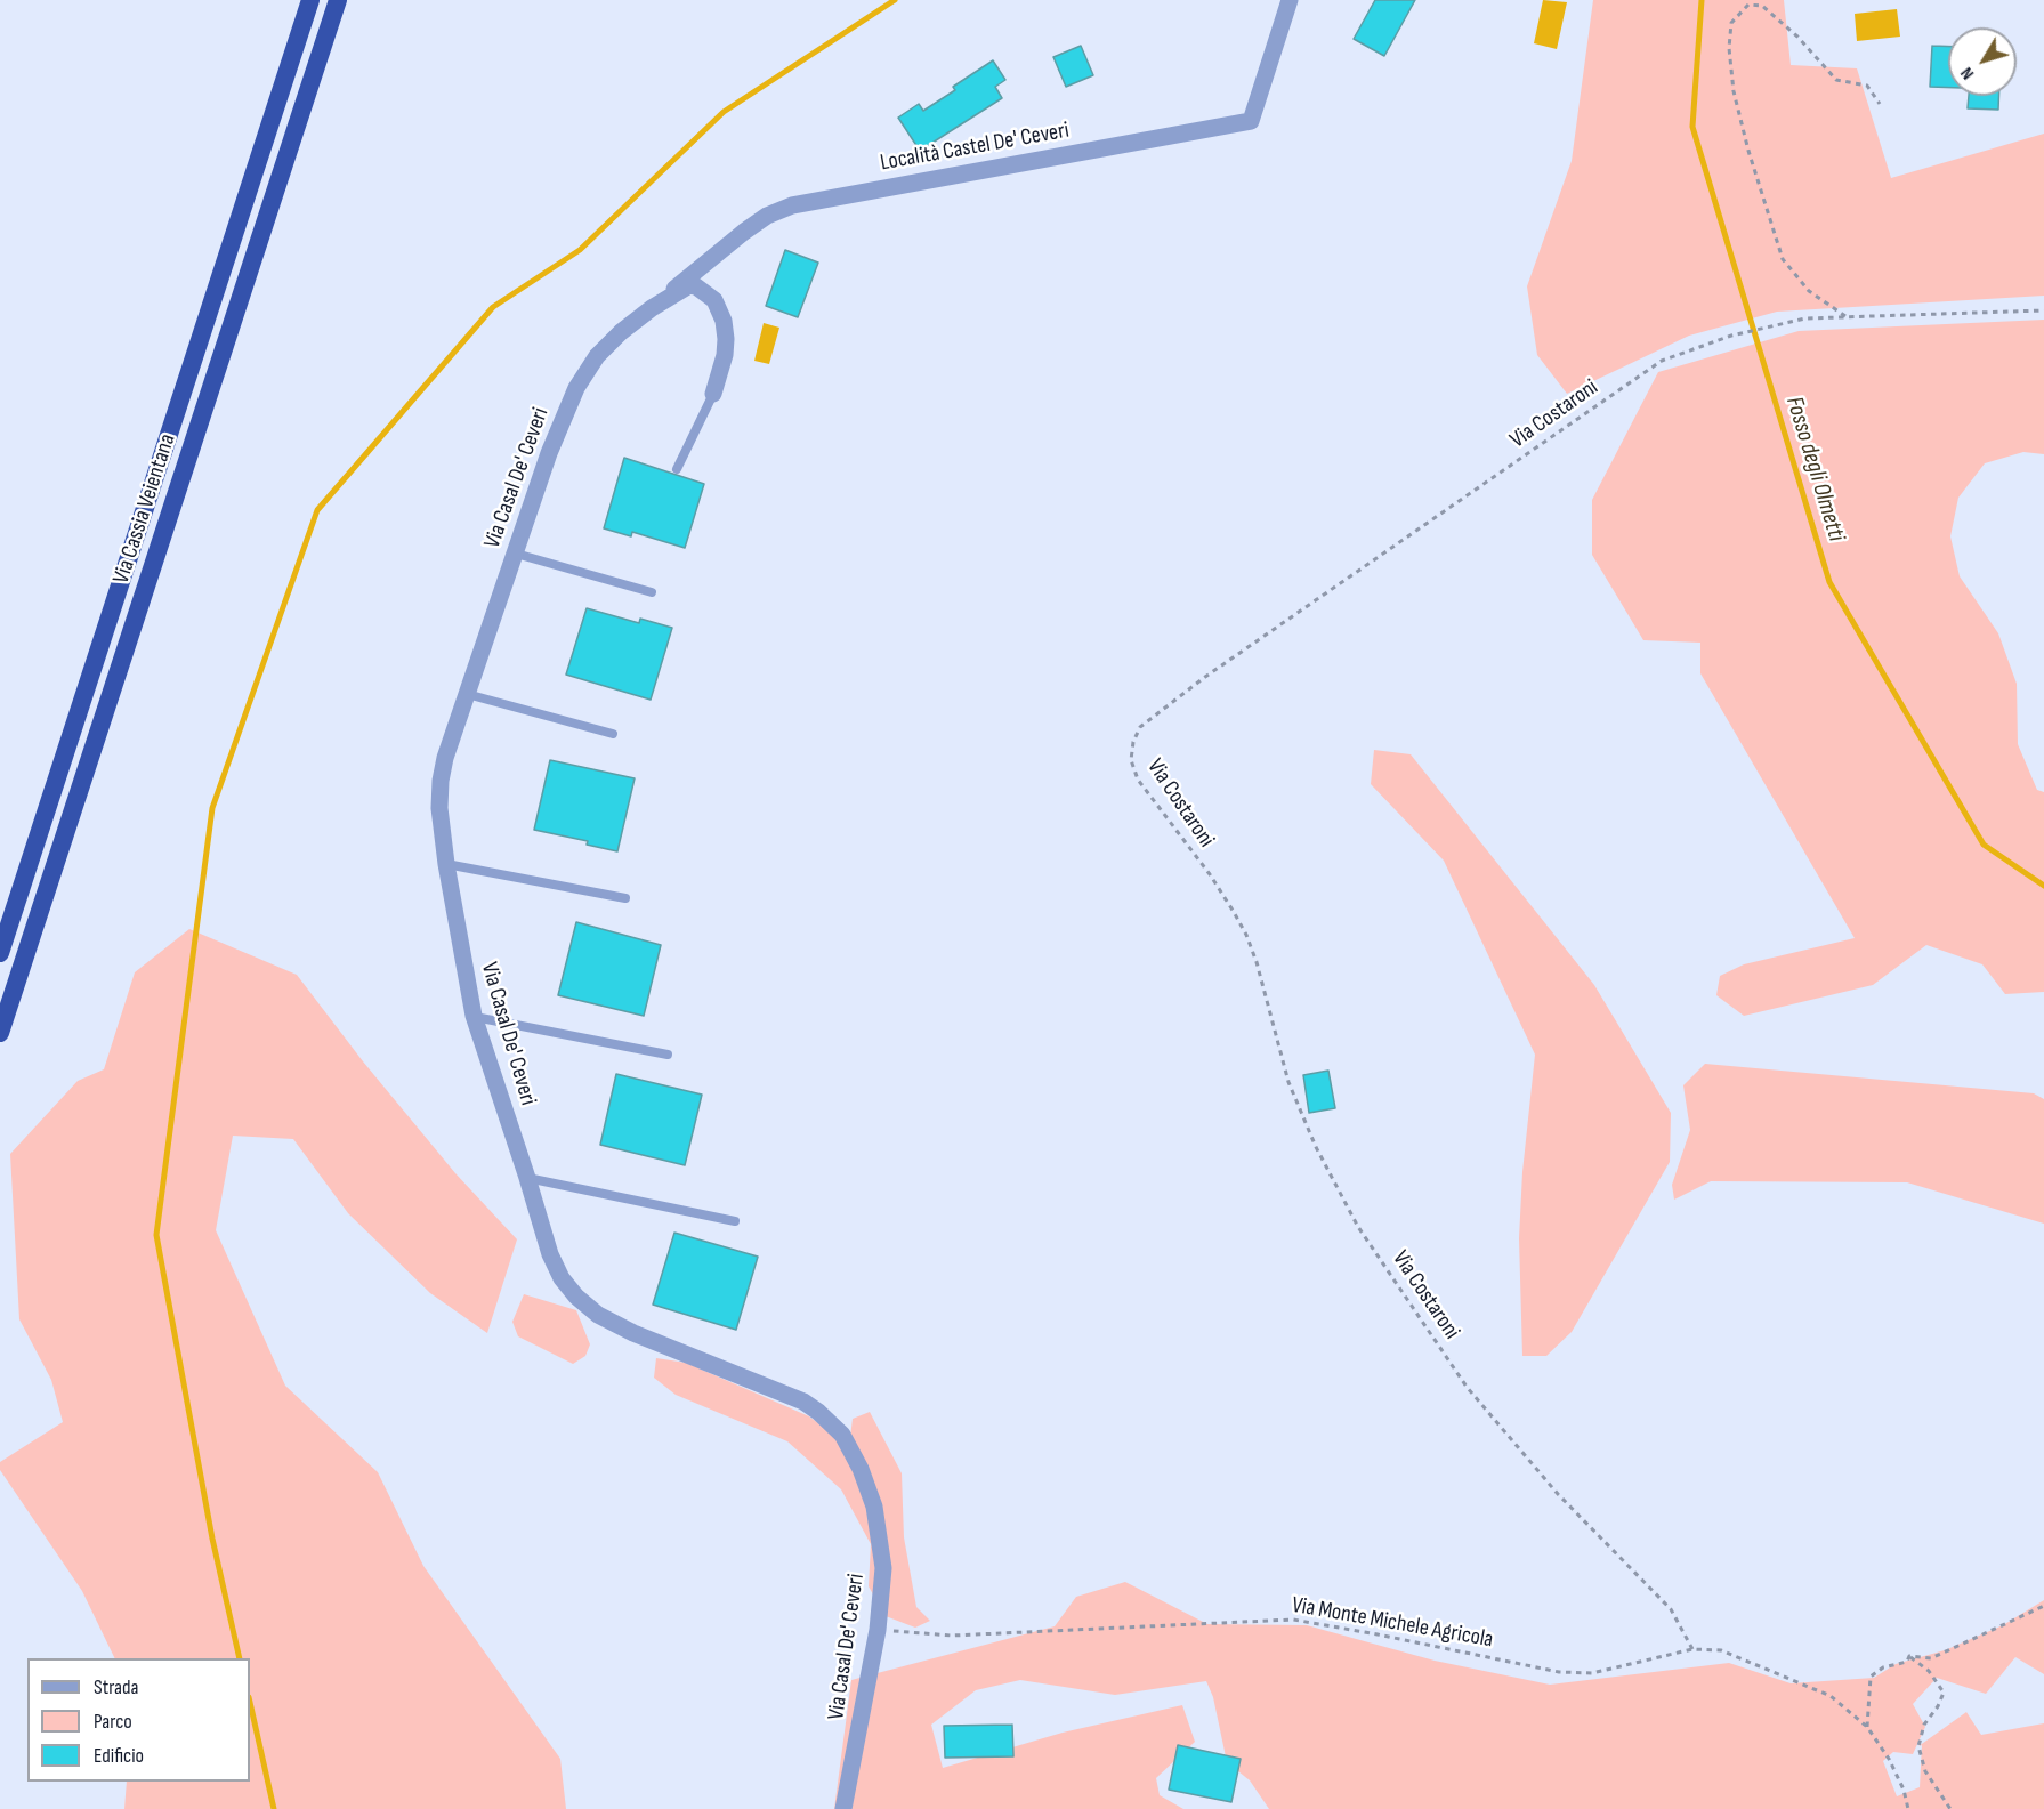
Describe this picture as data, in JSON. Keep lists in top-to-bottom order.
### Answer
{
  "streets": {
    "highway": ["Via Cassia Veientana"],
    "street": ["Località Castel De' Ceveri", "Via Casal De' Ceveri"],
    "path": ["Via Costaroni", "Via Monte Michele Agricola"]
  },
  "crossings": [
    ["Località Castel De' Ceveri", "Via Casal De' Ceveri"],
    ["Via Costaroni", "Via Monte Michele Agricola"],
    ["Via Casal De' Ceveri", "Via Monte Michele Agricola"]
  ],
  "water": ["Fosso degli Olmetti"],
  "legend": ["Strada", "Parco", "Edificio"],
  "north": "bottom left"
}
